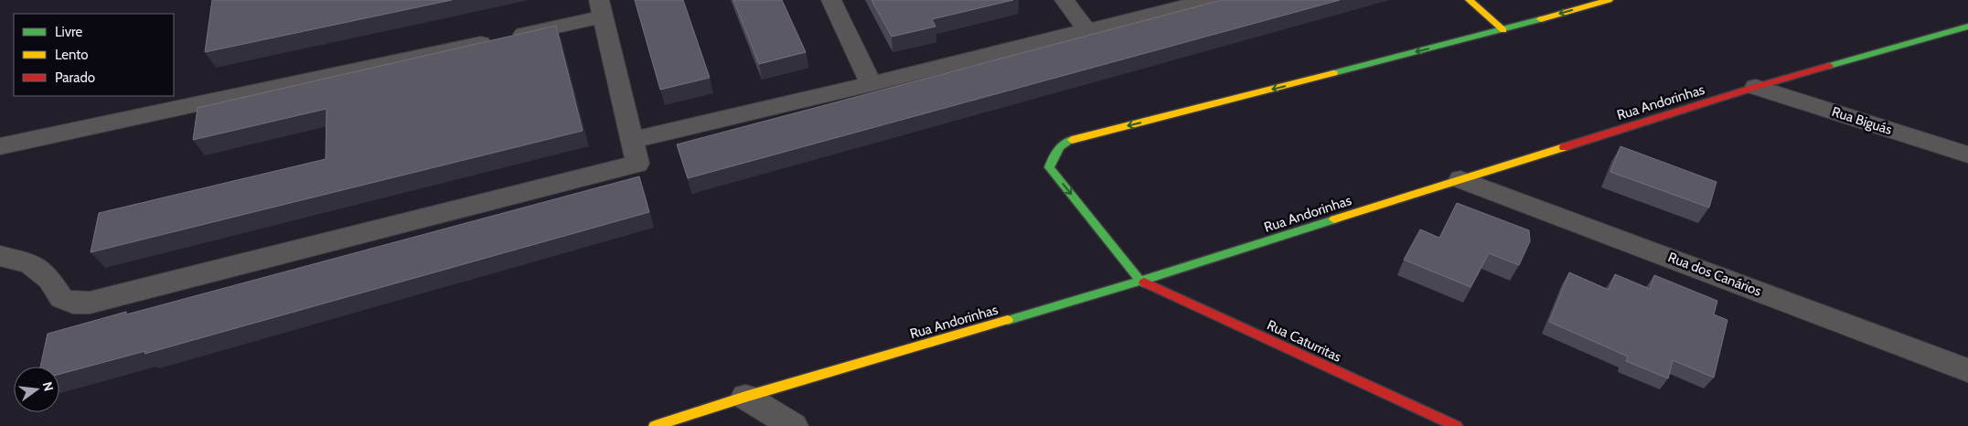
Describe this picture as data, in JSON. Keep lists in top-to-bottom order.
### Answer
{
  "streets": {
    "street": [
      "Rua Andorinhas",
      "Rua Biguás",
      "Rua dos Canários",
      "Rua Caturritas"
    ]
  },
  "crossings": [
    ["Rua Andorinhas", "Rua Biguás"],
    ["Rua Andorinhas", "Rua dos Canários"],
    ["Rua Andorinhas", "Rua Caturritas"]
  ],
  "legend": ["Livre", "Lento", "Parado"],
  "north": "right"
}
